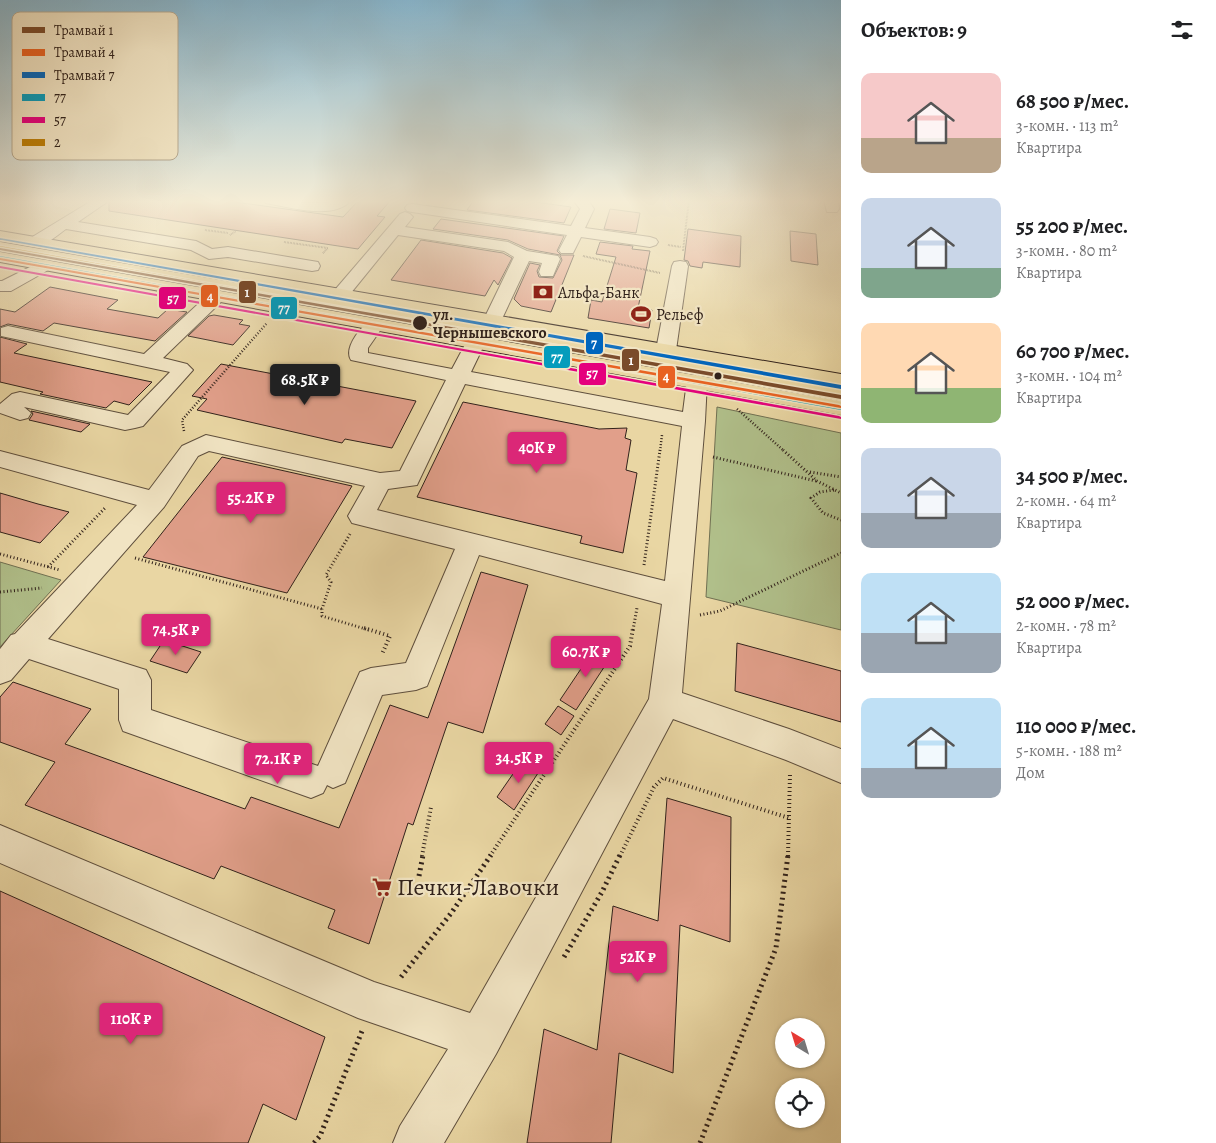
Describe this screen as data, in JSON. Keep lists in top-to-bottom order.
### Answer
{
  "places": {
    "bank": ["Альфа-Банк"],
    "sports": ["Рельеф"],
    "other": ["ул. Чернышевского"],
    "supermarket": ["Печки-Лавочки"]
  },
  "lines": [
    "tram line 1",
    "tram line 7",
    "transit line 2",
    "transit line 77",
    "tram line 4",
    "transit line 57"
  ],
  "legend": [
    "Трамвай 1",
    "Трамвай 4",
    "Трамвай 7",
    "77",
    "57",
    "2"
  ],
  "north": "top left",
  "page": {
    "heading": "Объектов: 9",
    "list": [
      {
        "name": "68 500 ₽/мес.",
        "note": "3-комн. · 113 m² · Квартира"
      },
      {
        "name": "55 200 ₽/мес.",
        "note": "3-комн. · 80 m² · Квартира"
      },
      {
        "name": "60 700 ₽/мес.",
        "note": "3-комн. · 104 m² · Квартира"
      },
      {
        "name": "34 500 ₽/мес.",
        "note": "2-комн. · 64 m² · Квартира"
      },
      {
        "name": "52 000 ₽/мес.",
        "note": "2-комн. · 78 m² · Квартира"
      },
      {
        "name": "110 000 ₽/мес.",
        "note": "5-комн. · 188 m² · Дом"
      }
    ],
    "price": [
      "68.5K ₽",
      "40K ₽",
      "55.2K ₽",
      "74.5K ₽",
      "60.7K ₽",
      "34.5K ₽",
      "72.1K ₽",
      "52K ₽",
      "110K ₽"
    ]
  }
}
